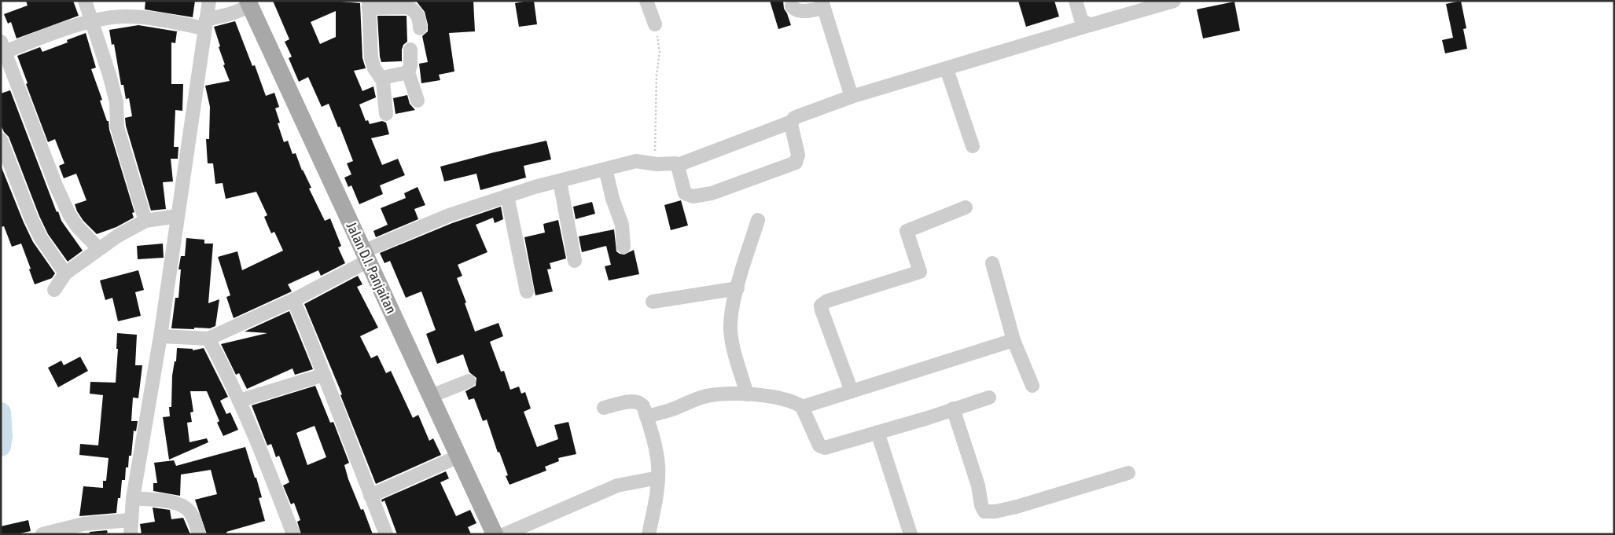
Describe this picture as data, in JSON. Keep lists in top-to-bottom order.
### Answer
{
  "streets": {
    "main road": ["Jalan D.I. Panjaitan"]
  }
}
